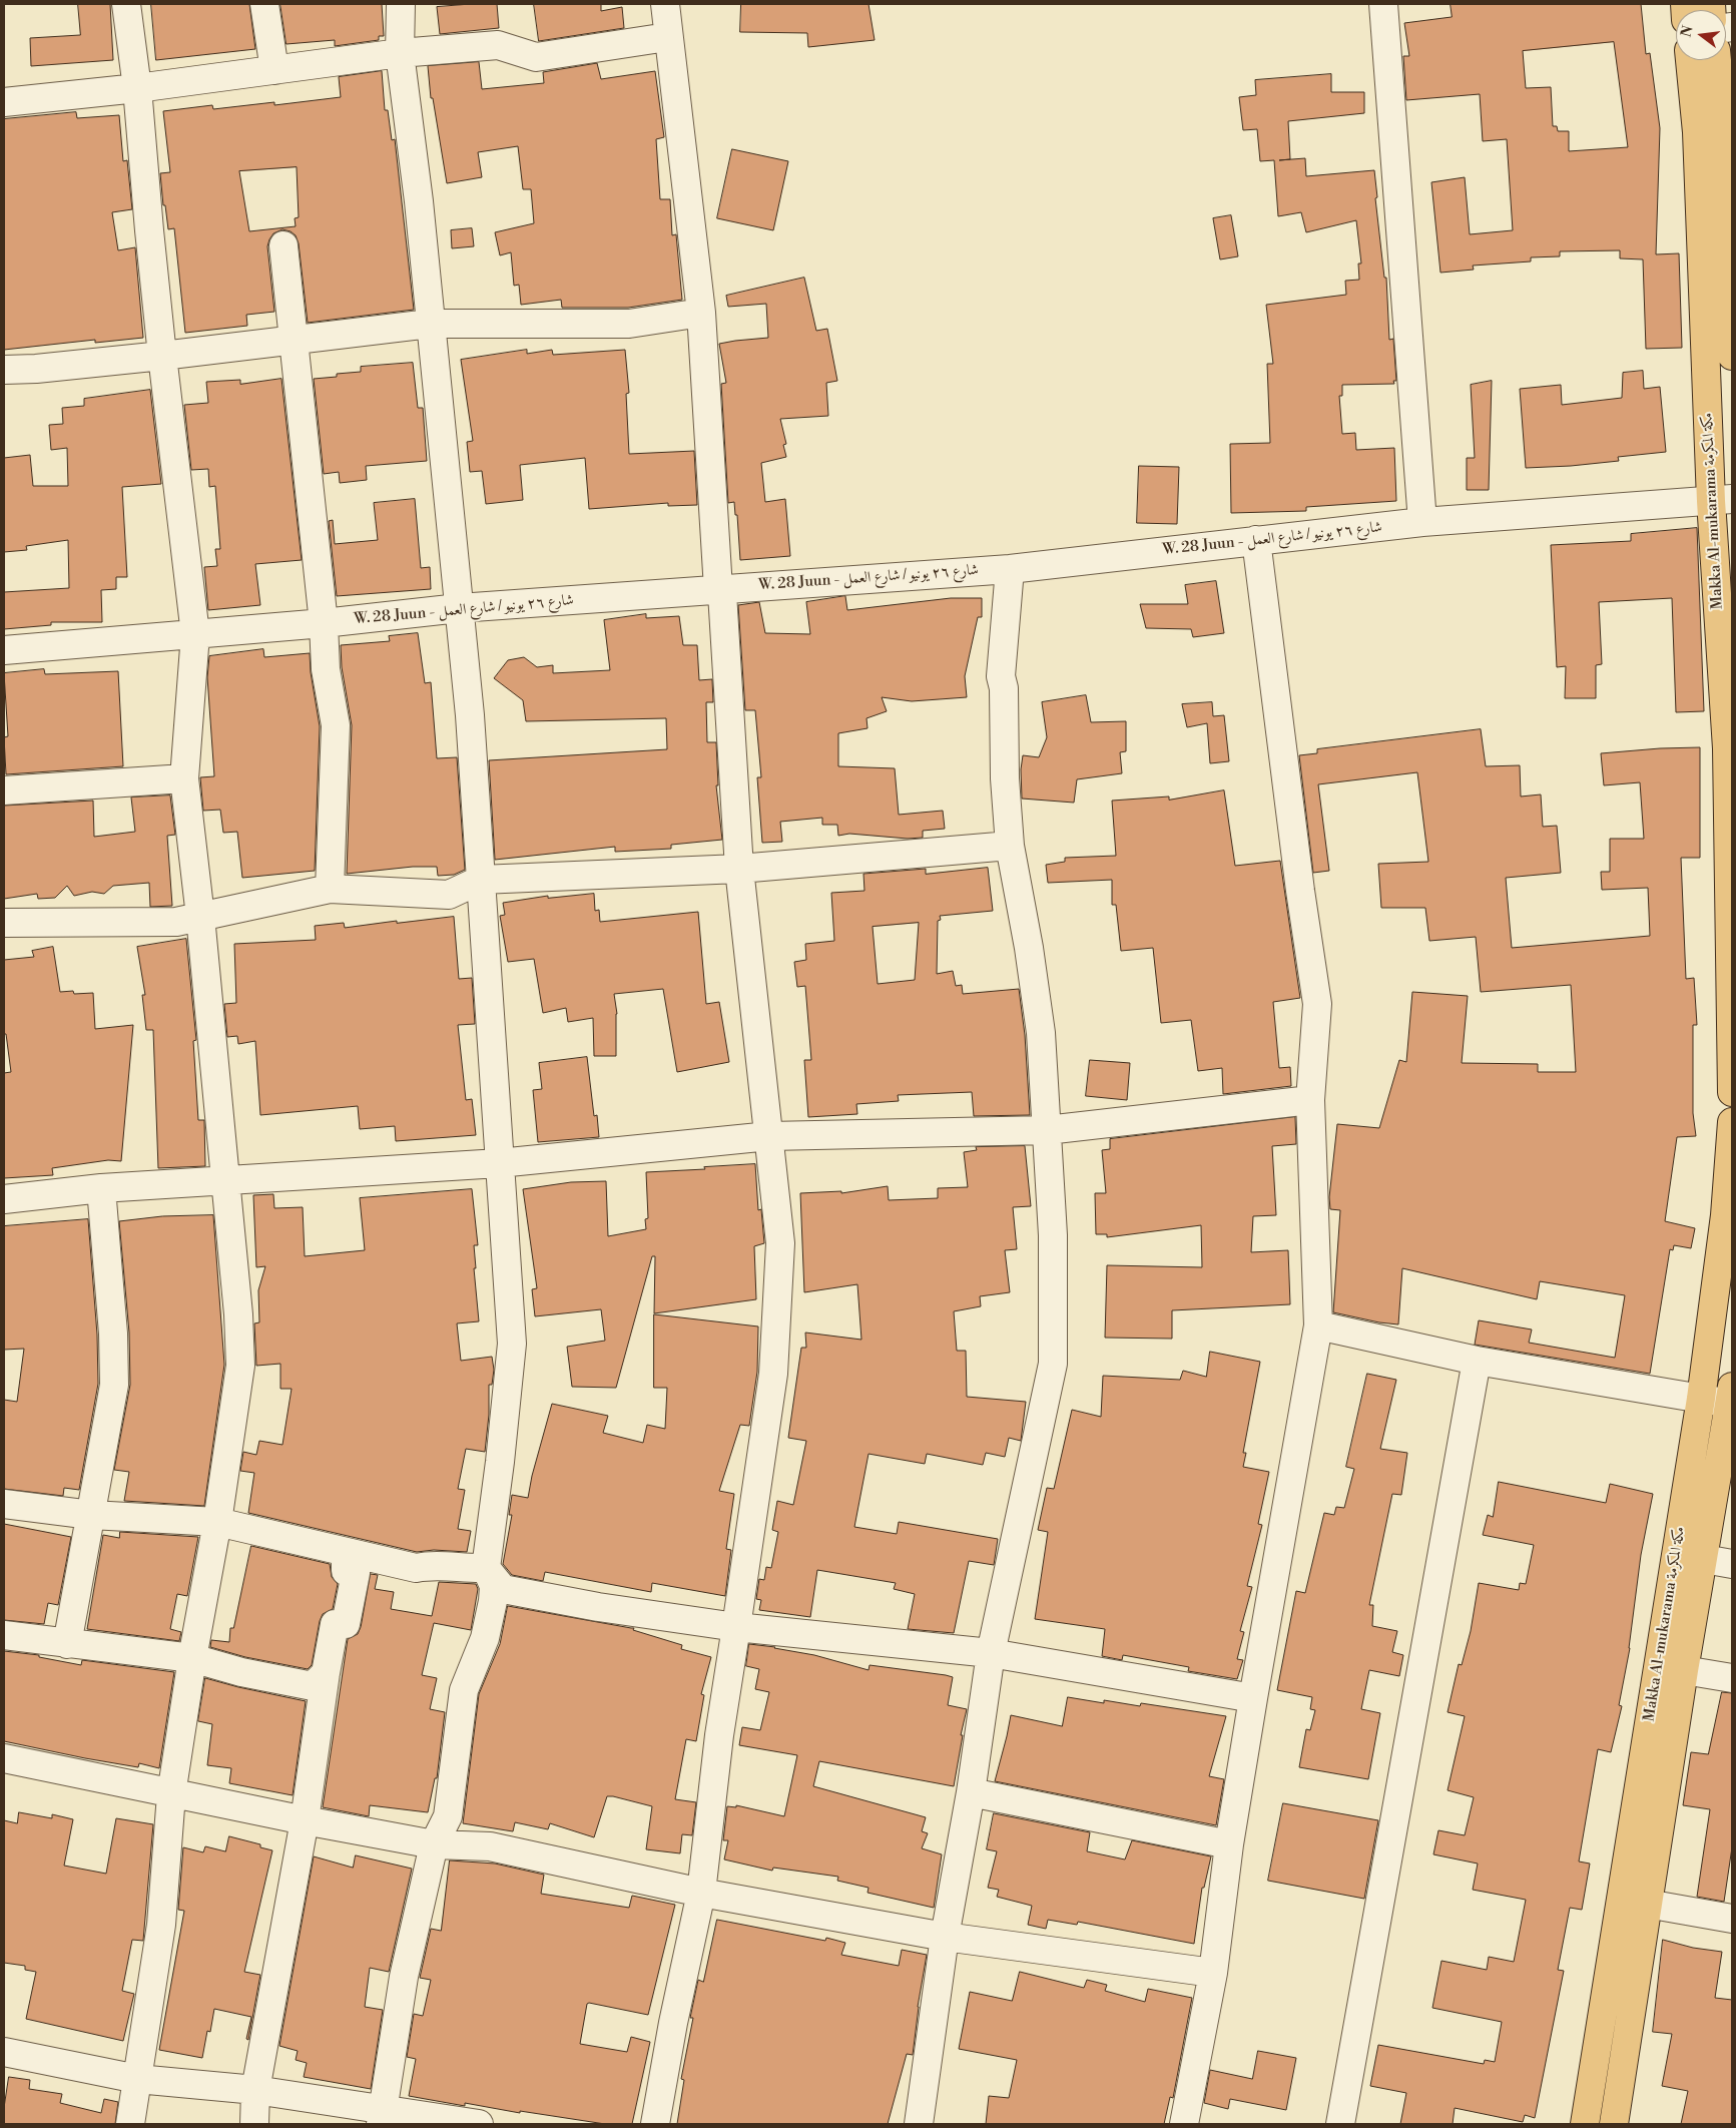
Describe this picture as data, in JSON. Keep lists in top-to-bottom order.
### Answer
{
  "streets": {
    "highway": ["Makka Al-mukarama مكة المكرمة"],
    "street": ["W. 28 Juun - شارع ٢٦ يونيو / شارع العمل"]
  },
  "crossings": [
    ["Makka Al-mukarama مكة المكرمة", "W. 28 Juun - شارع ٢٦ يونيو / شارع العمل"]
  ],
  "north": "left"
}
